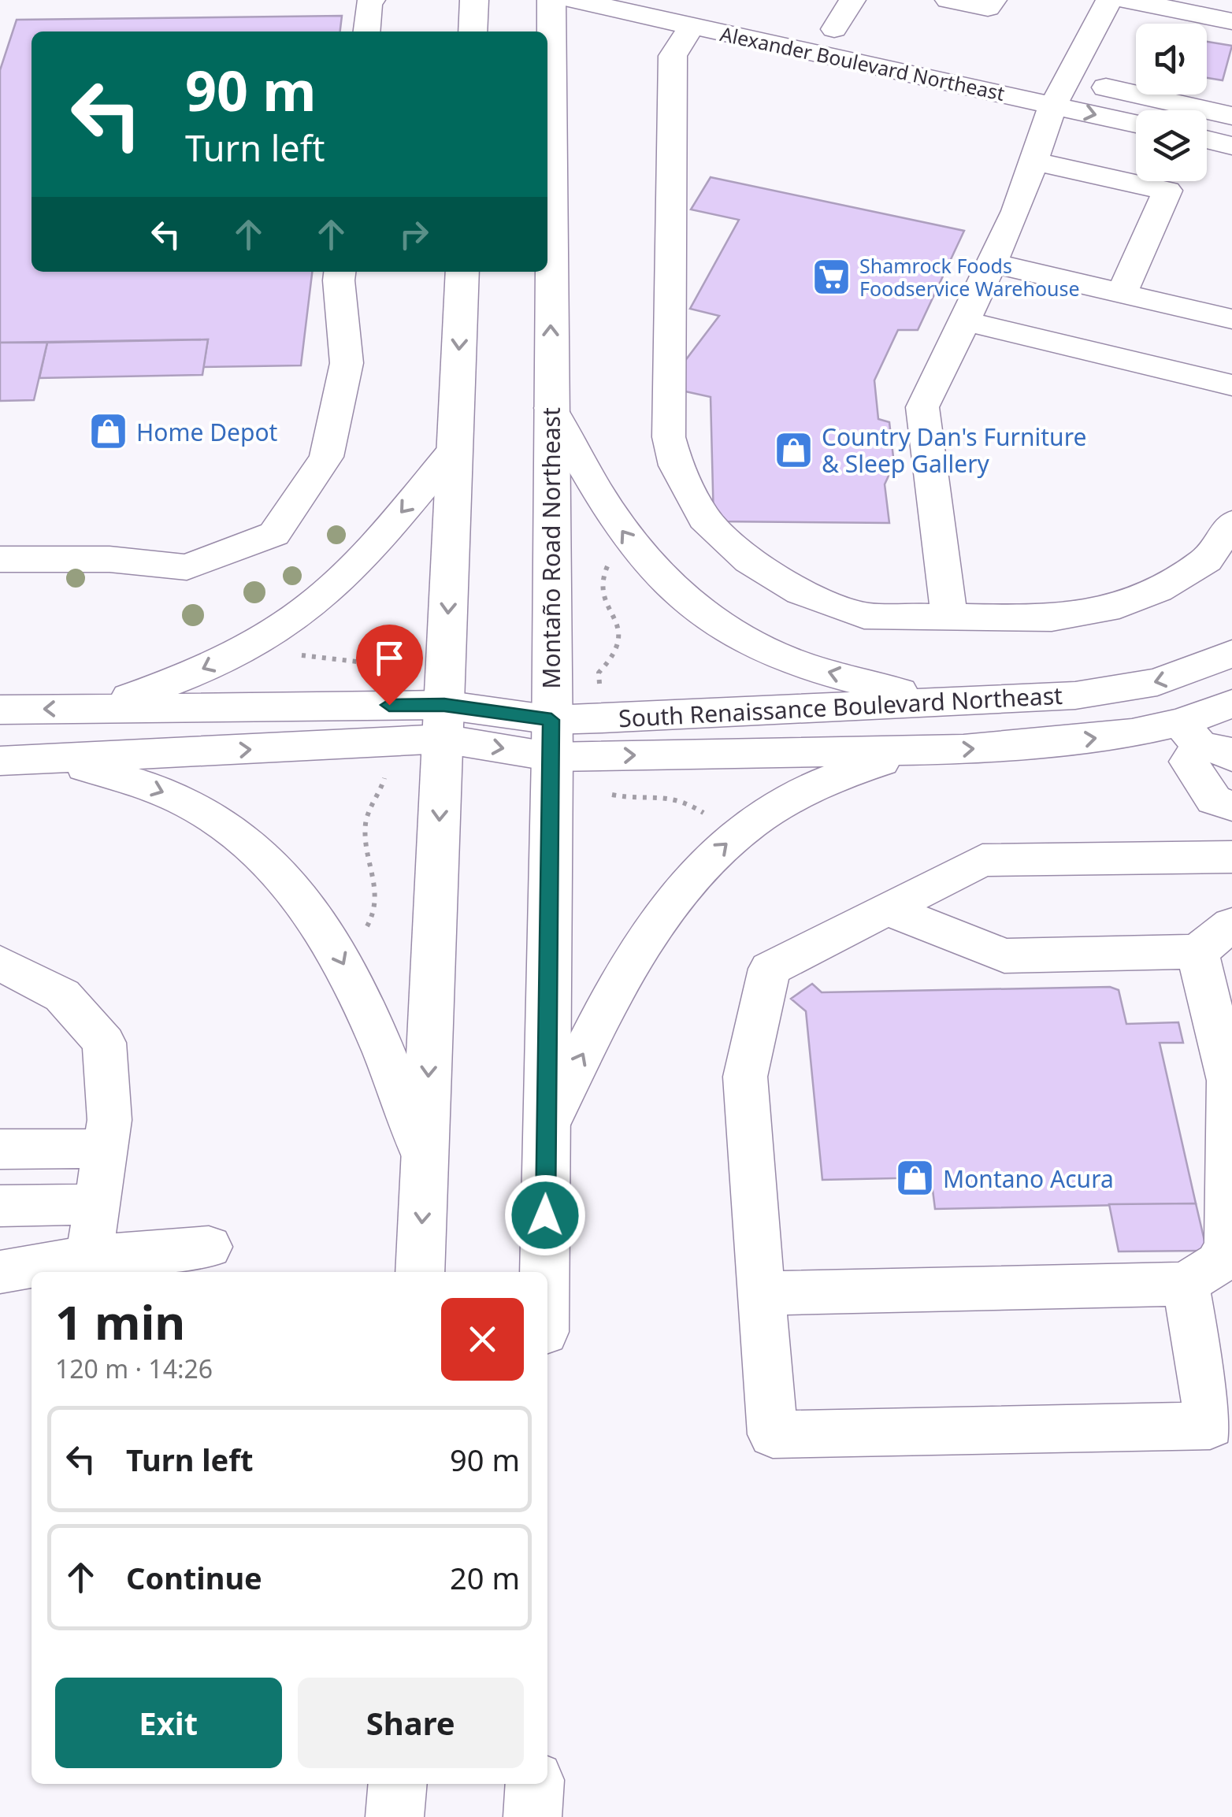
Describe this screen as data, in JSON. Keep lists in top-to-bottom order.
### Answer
{
  "streets": {
    "main road": ["Montaño Road Northeast"],
    "street": ["Alexander Boulevard Northeast", "South Renaissance Boulevard Northeast"]
  },
  "crossings": [
    ["Montaño Road Northeast", "South Renaissance Boulevard Northeast"]
  ],
  "places": {
    "supermarket": ["Shamrock Foods Foodservice Warehouse"],
    "shop": ["Home Depot", "Country Dan's Furniture & Sleep Gallery", "Montano Acura"]
  },
  "page": {
    "turn": ["90 m", "Turn left"],
    "heading": ["1 min", "120 m · 14:26"],
    "list": [
      {
        "name": "Turn left",
        "value": "90 m"
      },
      {
        "name": "Continue",
        "value": "20 m"
      }
    ],
    "buttons": ["Exit", "Share"]
  }
}
